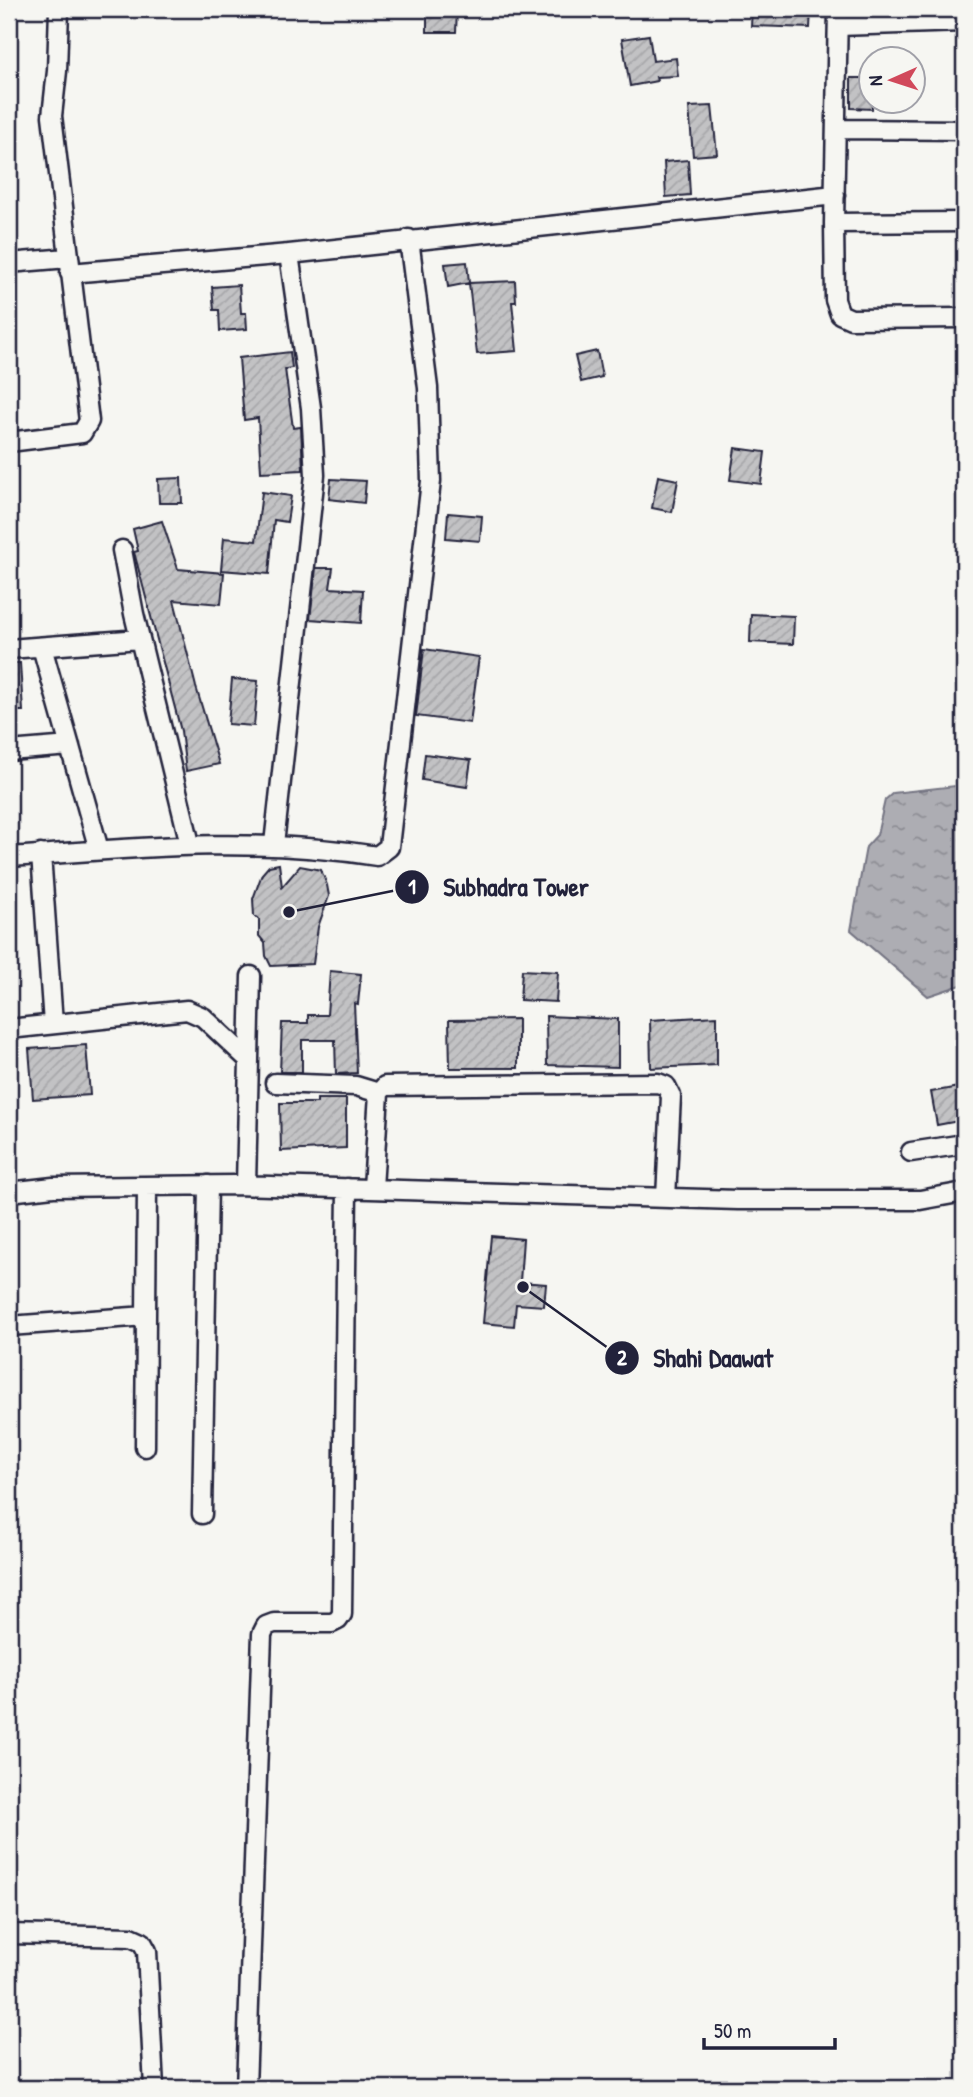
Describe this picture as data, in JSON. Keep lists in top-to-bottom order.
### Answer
{
  "places": ["Subhadra Tower", "Shahi Daawat"],
  "scale_bar": "50 m",
  "north": "left"
}
